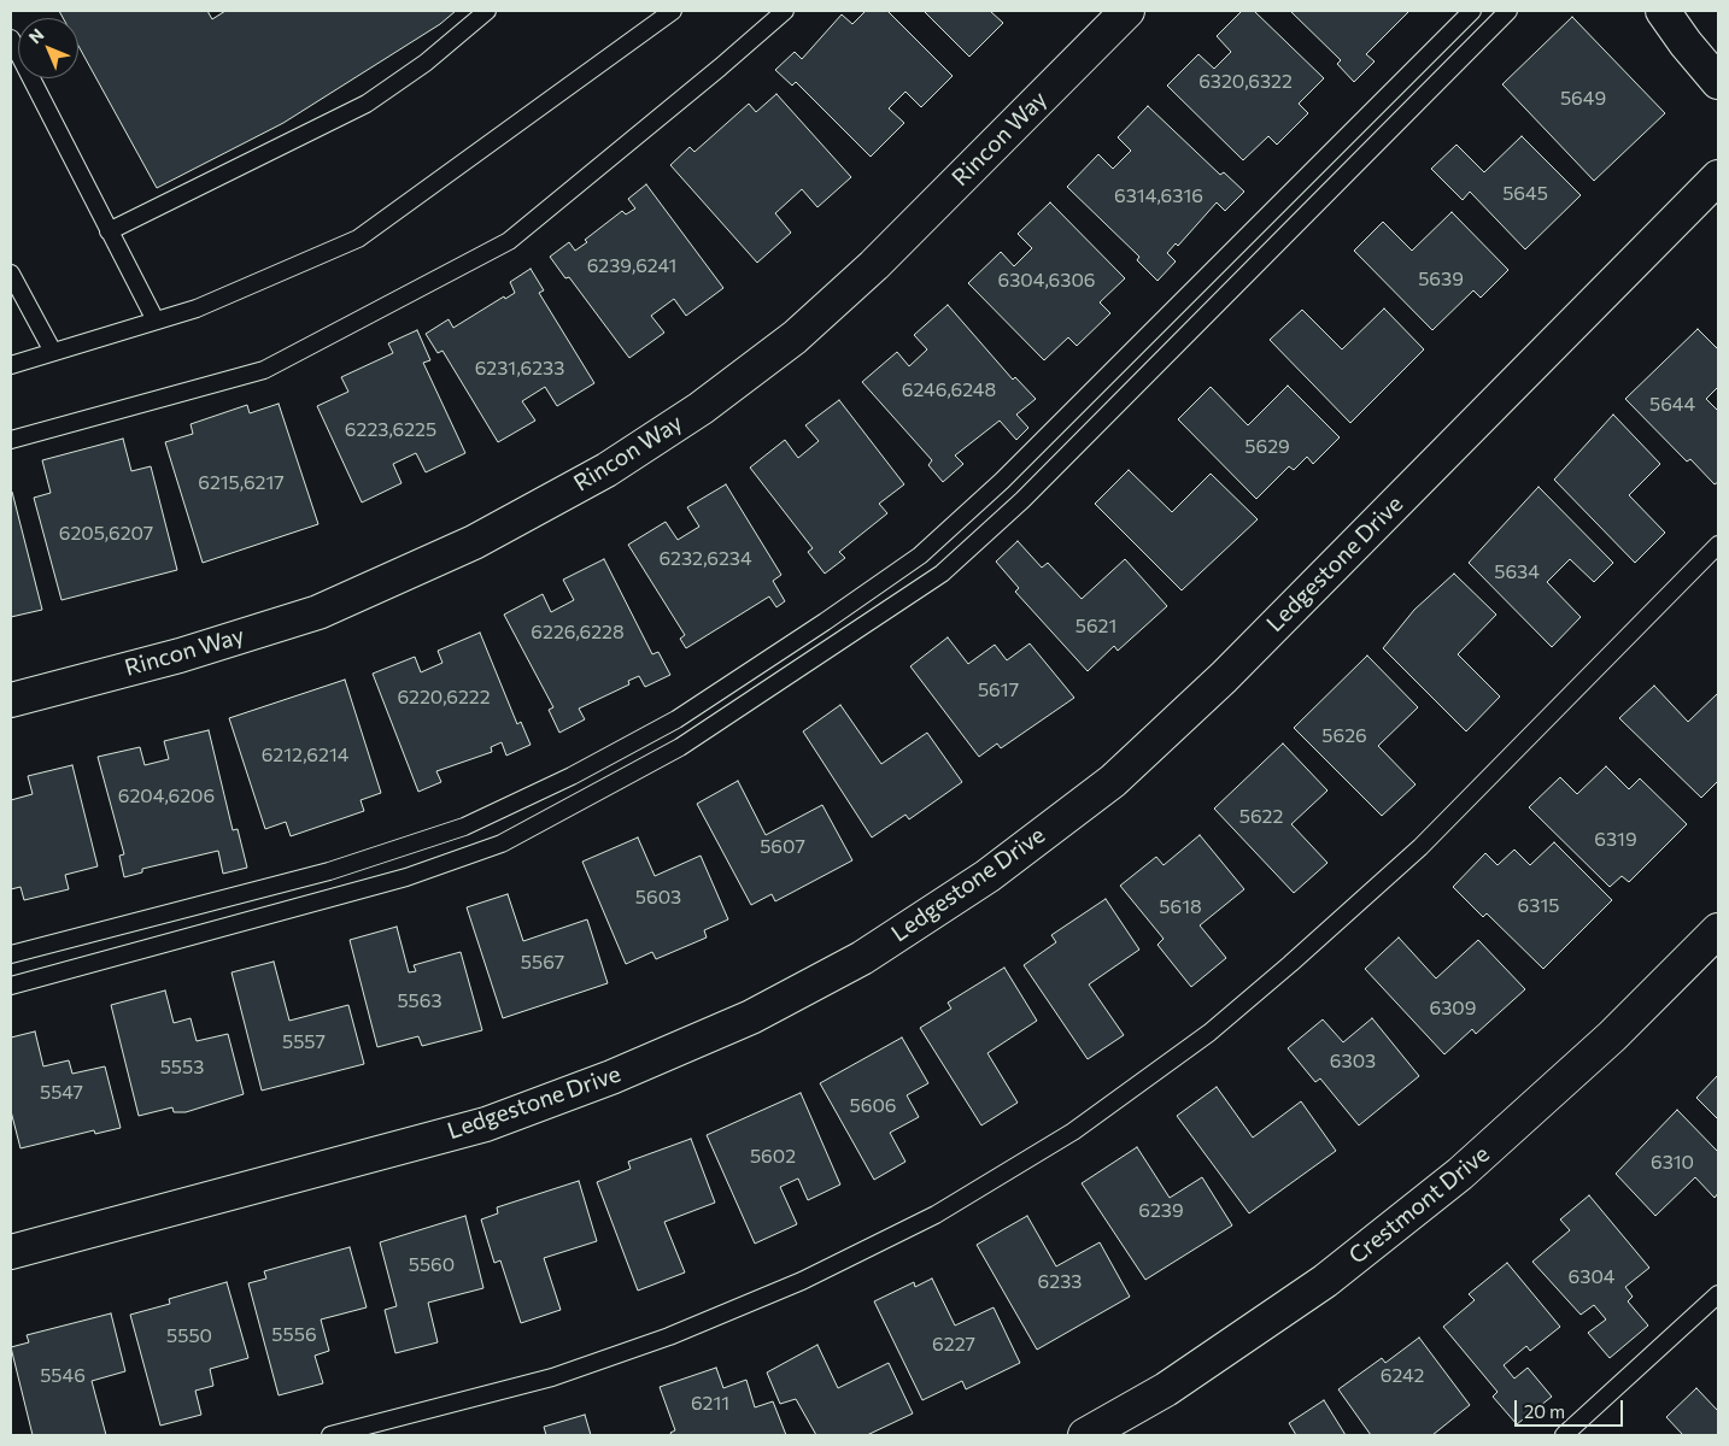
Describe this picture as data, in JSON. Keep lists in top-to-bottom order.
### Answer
{
  "streets": {
    "street": ["Rincon Way", "Ledgestone Drive", "Crestmont Drive"]
  },
  "house_numbers": [
    "6320,6322",
    "5649",
    "5645",
    "6314,6316",
    "6239,6241",
    "5639",
    "6304,6306",
    "6231,6233",
    "6246,6248",
    "5644",
    "6223,6225",
    "5629",
    "6215,6217",
    "6205,6207",
    "6232,6234",
    "5634",
    "5621",
    "6226,6228",
    "5617",
    "6220,6222",
    "5626",
    "6212,6214",
    "6204,6206",
    "5622",
    "6319",
    "5607",
    "5603",
    "6315",
    "5618",
    "5567",
    "5563",
    "6309",
    "5557",
    "6303",
    "5553",
    "5547",
    "5606",
    "5602",
    "6310",
    "6239",
    "5560",
    "6304",
    "6233",
    "5556",
    "5550",
    "6227",
    "5546",
    "6242",
    "6211"
  ],
  "scale_bar": "20 m",
  "north": "top left"
}
